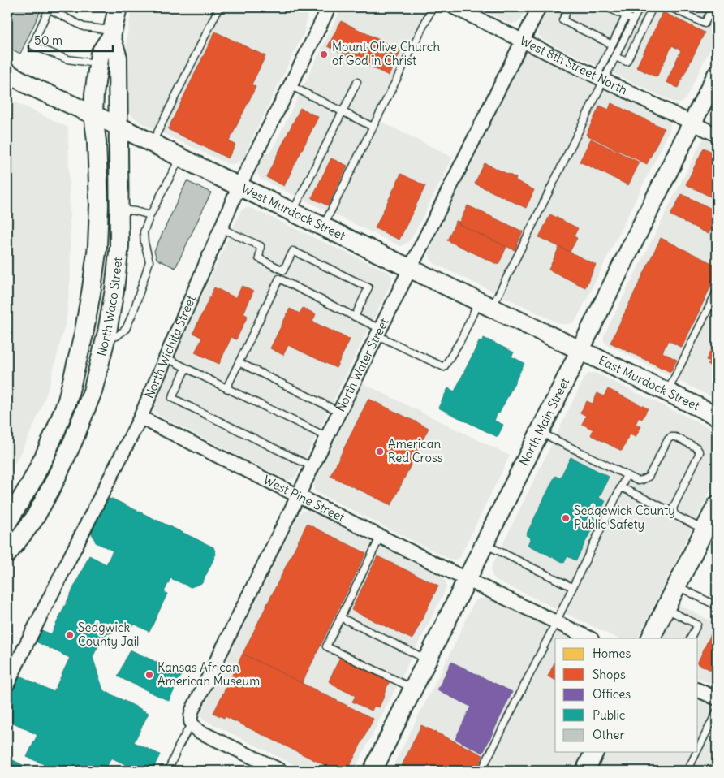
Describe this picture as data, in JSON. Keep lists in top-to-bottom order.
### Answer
{
  "streets": {
    "street": [
      "West 8th Street North",
      "West Murdock Street",
      "North Waco Street",
      "North Wichita Street",
      "North Water Street",
      "East Murdock Street",
      "North Main Street",
      "West Pine Street"
    ]
  },
  "crossings": [
    ["West 8th Street North", "North Water Street"],
    ["West 8th Street North", "North Main Street"],
    ["West Murdock Street", "North Waco Street"],
    ["West Murdock Street", "North Wichita Street"],
    ["West Murdock Street", "North Water Street"],
    ["West Murdock Street", "East Murdock Street"],
    ["West Murdock Street", "North Main Street"],
    ["North Wichita Street", "West Pine Street"],
    ["North Water Street", "West Pine Street"],
    ["East Murdock Street", "North Main Street"],
    ["North Main Street", "West Pine Street"]
  ],
  "places": [
    "Mount Olive Church of God in Christ",
    "American Red Cross",
    "Sedgewick County Public Safety",
    "Sedgwick County Jail",
    "Kansas African American Museum"
  ],
  "legend": [
    "Homes",
    "Shops",
    "Offices",
    "Public",
    "Other"
  ],
  "scale_bar": "50 m"
}
